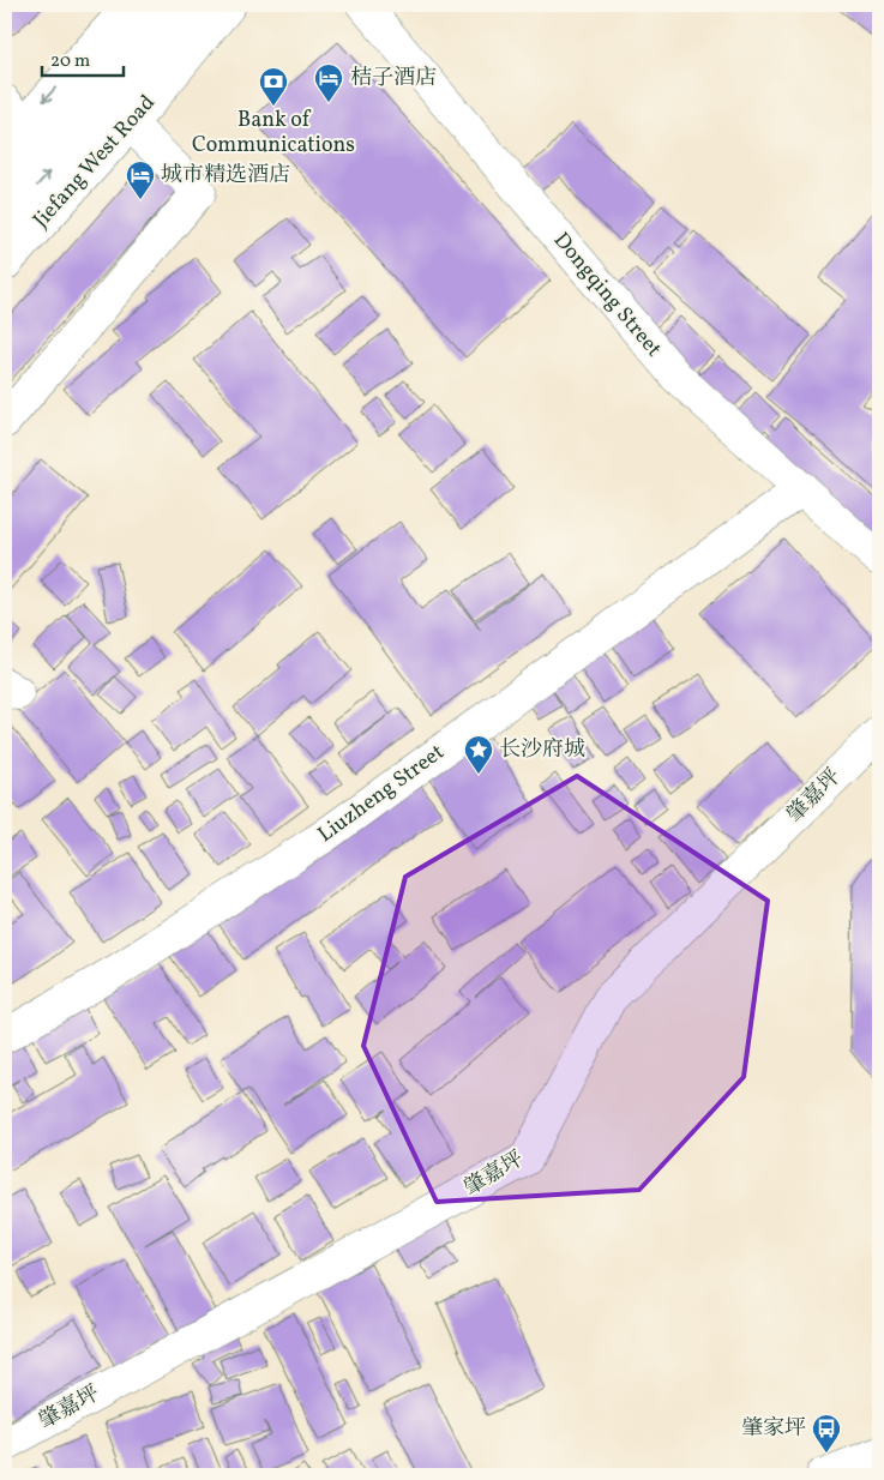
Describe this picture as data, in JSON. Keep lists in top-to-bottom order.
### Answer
{
  "streets": {
    "street": [
      "Jiefang West Road",
      "Dongqing Street",
      "Liuzheng Street",
      "肇嘉坪"
    ]
  },
  "crossings": [
    ["Dongqing Street", "Liuzheng Street"]
  ],
  "places": {
    "hotel": ["桔子酒店", "城市精选酒店"],
    "bank": ["Bank of Communications"],
    "place": ["长沙府城"],
    "bus stop": ["肇家坪"]
  },
  "scale_bar": "20 m"
}
